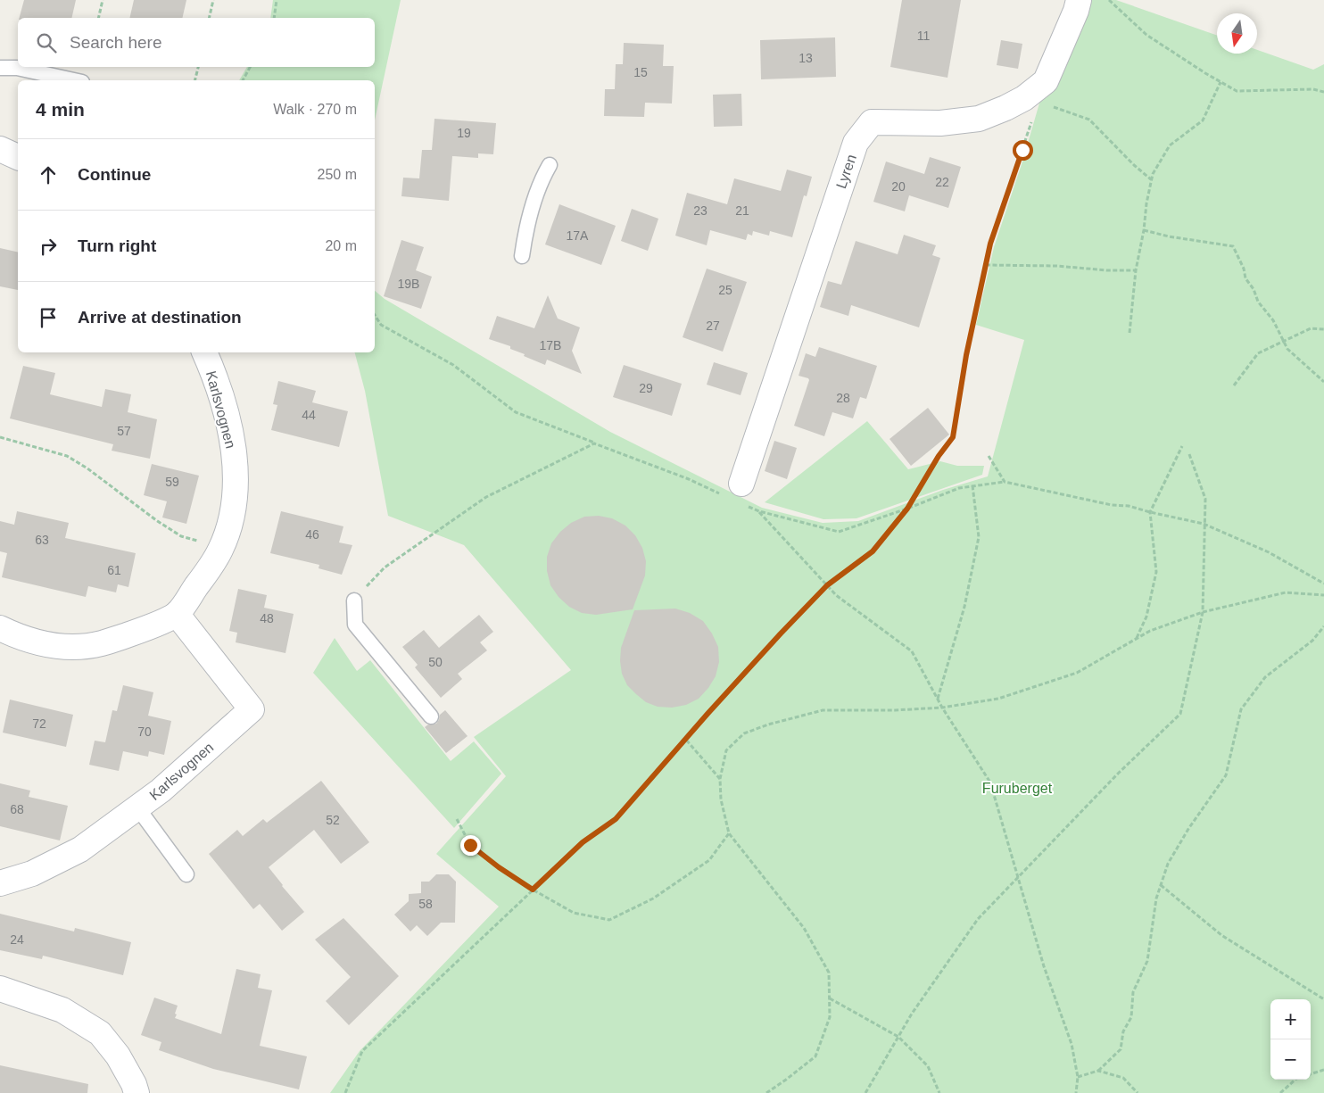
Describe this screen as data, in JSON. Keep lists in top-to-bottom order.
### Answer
{
  "streets": {
    "street": ["Lyren", "Karlsvognen"]
  },
  "parks": ["Furuberget"],
  "house_numbers": [
    "11",
    "13",
    "15",
    "19",
    "22",
    "20",
    "23",
    "21",
    "17A",
    "19B",
    "25",
    "27",
    "17B",
    "29",
    "28",
    "44",
    "57",
    "59",
    "46",
    "63",
    "61",
    "48",
    "50",
    "72",
    "70",
    "68",
    "52",
    "58",
    "24"
  ],
  "north": "bottom",
  "page": {
    "search": "Search here",
    "heading": ["4 min", "Walk · 270 m"],
    "list": [
      ["Continue", "250 m"],
      ["Turn right", "20 m"],
      "Arrive at destination"
    ],
    "map_buttons": ["+", "−"]
  }
}
